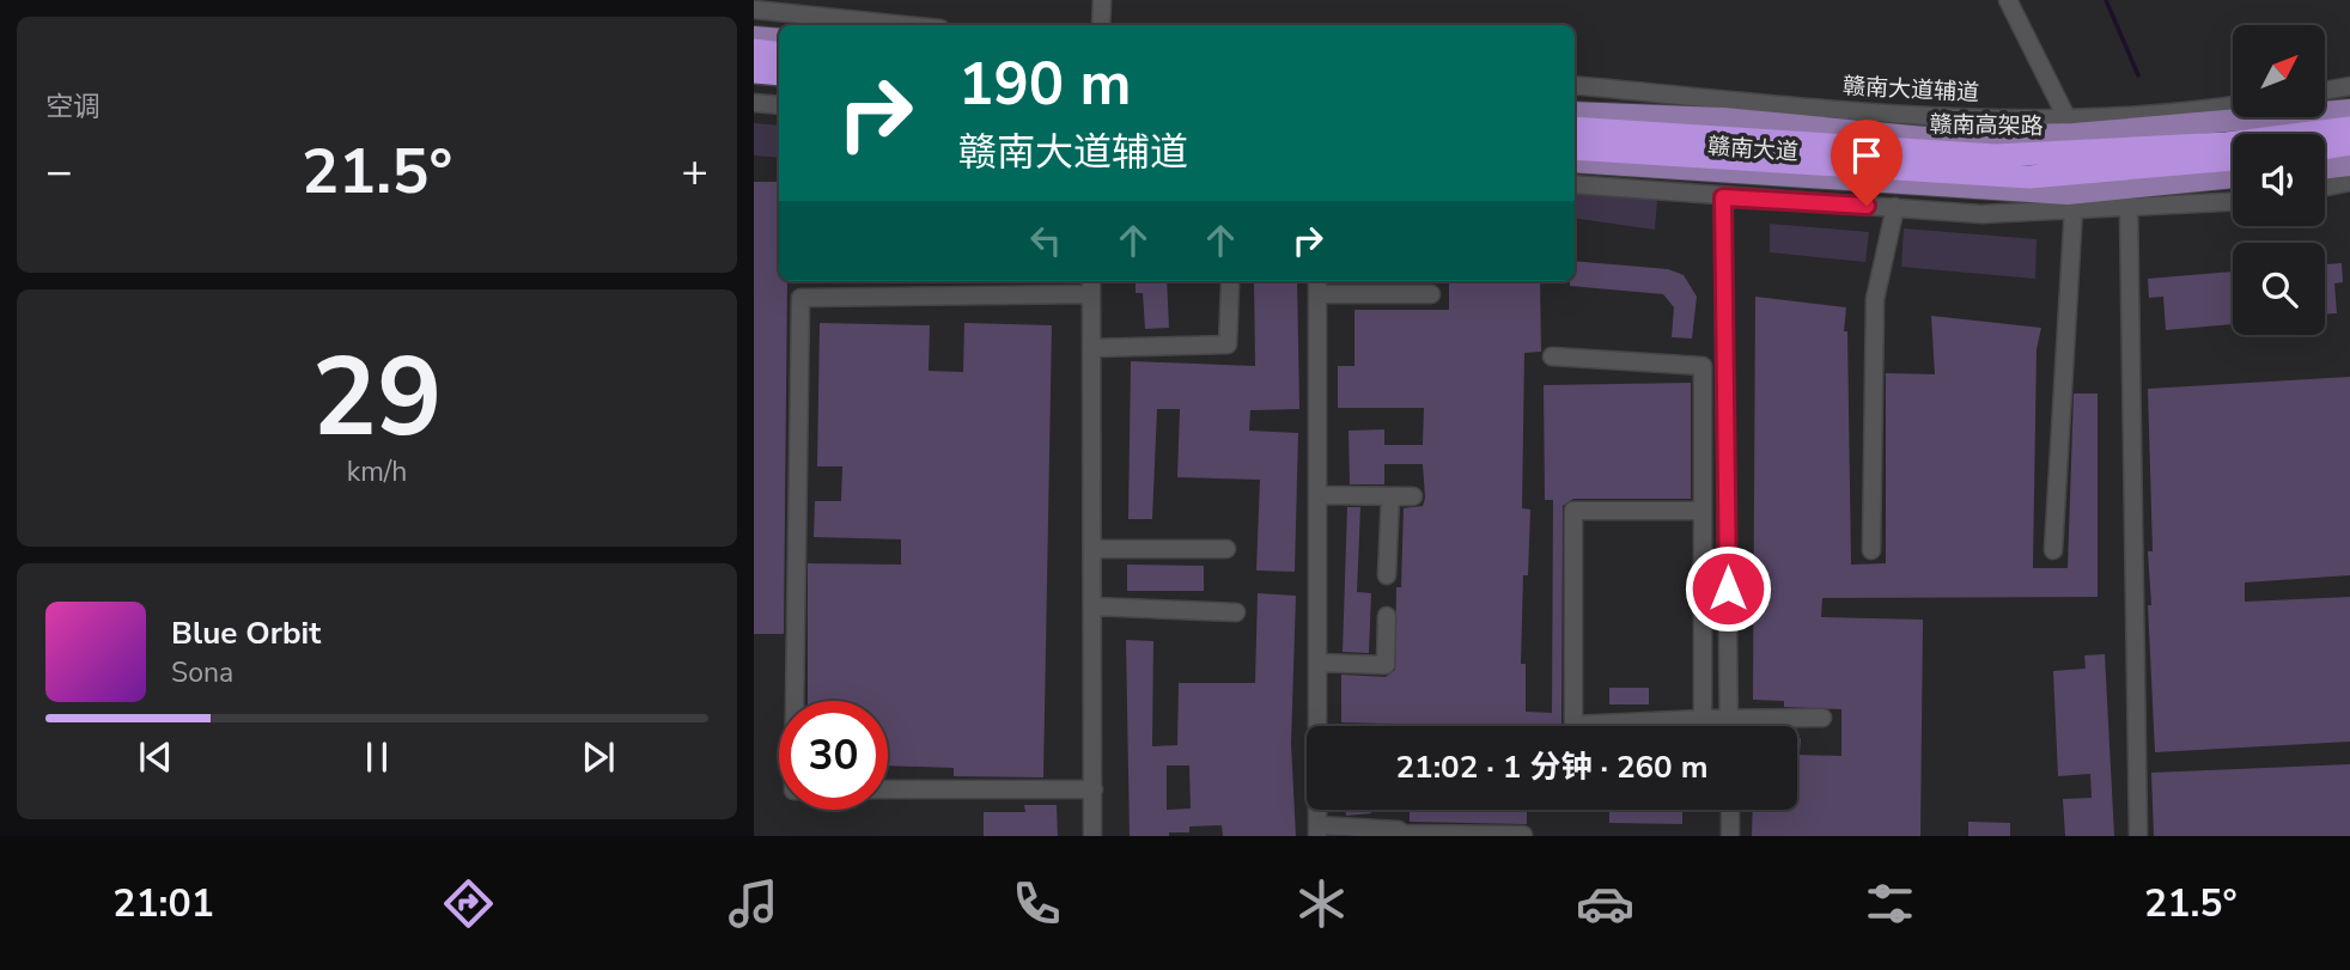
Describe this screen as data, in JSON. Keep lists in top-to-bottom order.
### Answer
{
  "streets": {
    "highway": ["赣南高架路"],
    "main road": ["赣南大道"],
    "street": ["赣南大道辅道"]
  },
  "crossings": [
    ["赣南大道辅道", "赣南大道"]
  ],
  "north": "top right",
  "page": {
    "tile": [
      "空调",
      ["29", "km/h"]
    ],
    "turn": ["190 m", "赣南大道辅道"],
    "heat": ["−", "21.5°", "+"],
    "song": ["Blue Orbit", "Sona"],
    "limit": "30",
    "trip": "21:02 · 1 分钟 · 260 m",
    "tabs": ["21:01", "21.5°"]
  }
}
